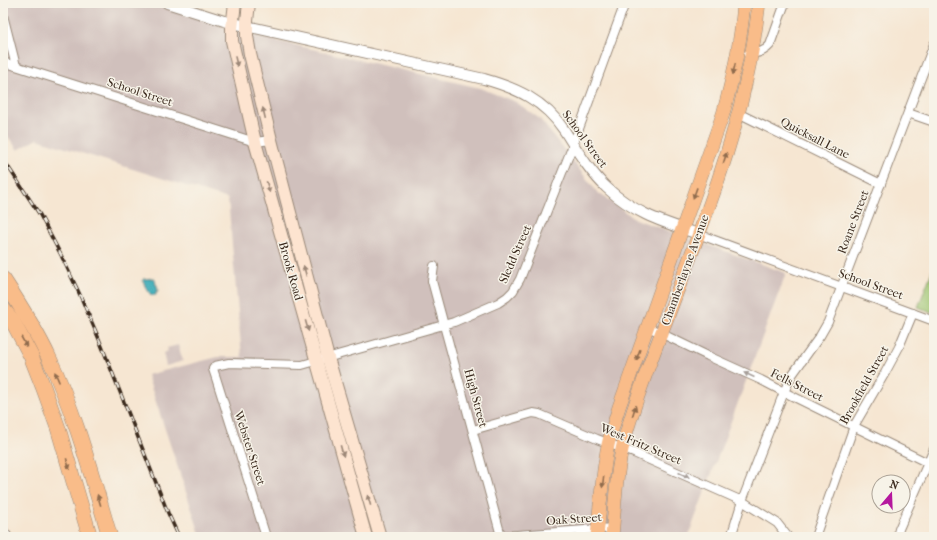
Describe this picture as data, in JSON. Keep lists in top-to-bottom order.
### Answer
{
  "streets": {
    "main road": ["Chamberlayne Avenue", "Brook Road"],
    "street": [
      "School Street",
      "Quicksall Lane",
      "Roane Street",
      "Sledd Street",
      "Fells Street",
      "Brookfield Street",
      "High Street",
      "West Fritz Street",
      "Webster Street",
      "Oak Street"
    ]
  },
  "crossings": [
    ["School Street", "Roane Street"],
    ["School Street", "Sledd Street"],
    ["School Street", "Chamberlayne Avenue"],
    ["School Street", "Brook Road"],
    ["School Street", "Brookfield Street"],
    ["Quicksall Lane", "Roane Street"],
    ["Quicksall Lane", "Chamberlayne Avenue"],
    ["Roane Street", "Fells Street"],
    ["Roane Street", "West Fritz Street"],
    ["Sledd Street", "Brook Road"],
    ["Sledd Street", "High Street"],
    ["Sledd Street", "Webster Street"],
    ["Chamberlayne Avenue", "Fells Street"],
    ["Chamberlayne Avenue", "West Fritz Street"],
    ["Chamberlayne Avenue", "Oak Street"],
    ["Fells Street", "Brookfield Street"],
    ["High Street", "West Fritz Street"],
    ["High Street", "Oak Street"]
  ],
  "one_way": ["Fells Street", "West Fritz Street"],
  "north": "top"
}
